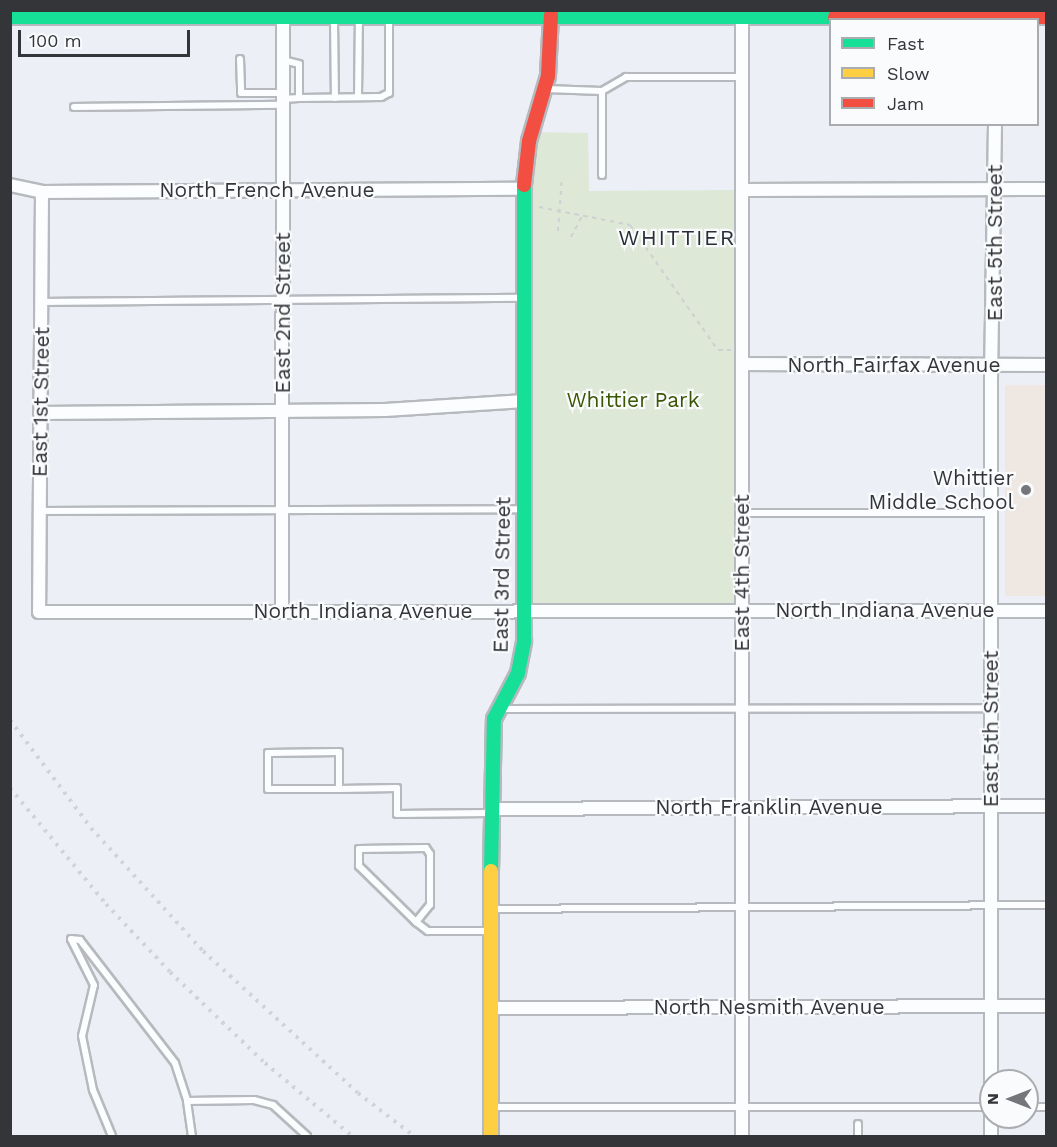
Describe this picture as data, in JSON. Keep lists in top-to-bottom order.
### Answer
{
  "streets": {
    "street": [
      "North French Avenue",
      "East 5th Street",
      "East 2nd Street",
      "North Fairfax Avenue",
      "East 1st Street",
      "East 4th Street",
      "East 3rd Street",
      "North Indiana Avenue",
      "North Franklin Avenue",
      "North Nesmith Avenue"
    ]
  },
  "crossings": [
    ["North French Avenue", "East 2nd Street"],
    ["North French Avenue", "East 1st Street"],
    ["North French Avenue", "East 3rd Street"],
    ["East 5th Street", "North Fairfax Avenue"],
    ["East 5th Street", "North Indiana Avenue"],
    ["East 5th Street", "North Franklin Avenue"],
    ["East 5th Street", "North Nesmith Avenue"],
    ["East 2nd Street", "North Indiana Avenue"],
    ["North Fairfax Avenue", "East 4th Street"],
    ["East 1st Street", "North Indiana Avenue"],
    ["East 4th Street", "North Indiana Avenue"],
    ["East 4th Street", "North Franklin Avenue"],
    ["East 4th Street", "North Nesmith Avenue"],
    ["East 3rd Street", "North Indiana Avenue"],
    ["East 3rd Street", "North Franklin Avenue"],
    ["East 3rd Street", "North Nesmith Avenue"]
  ],
  "districts": ["WHITTIER"],
  "parks": ["Whittier Park"],
  "places": ["Whittier Middle School"],
  "legend": ["Fast", "Slow", "Jam"],
  "scale_bar": "100 m",
  "north": "left"
}
